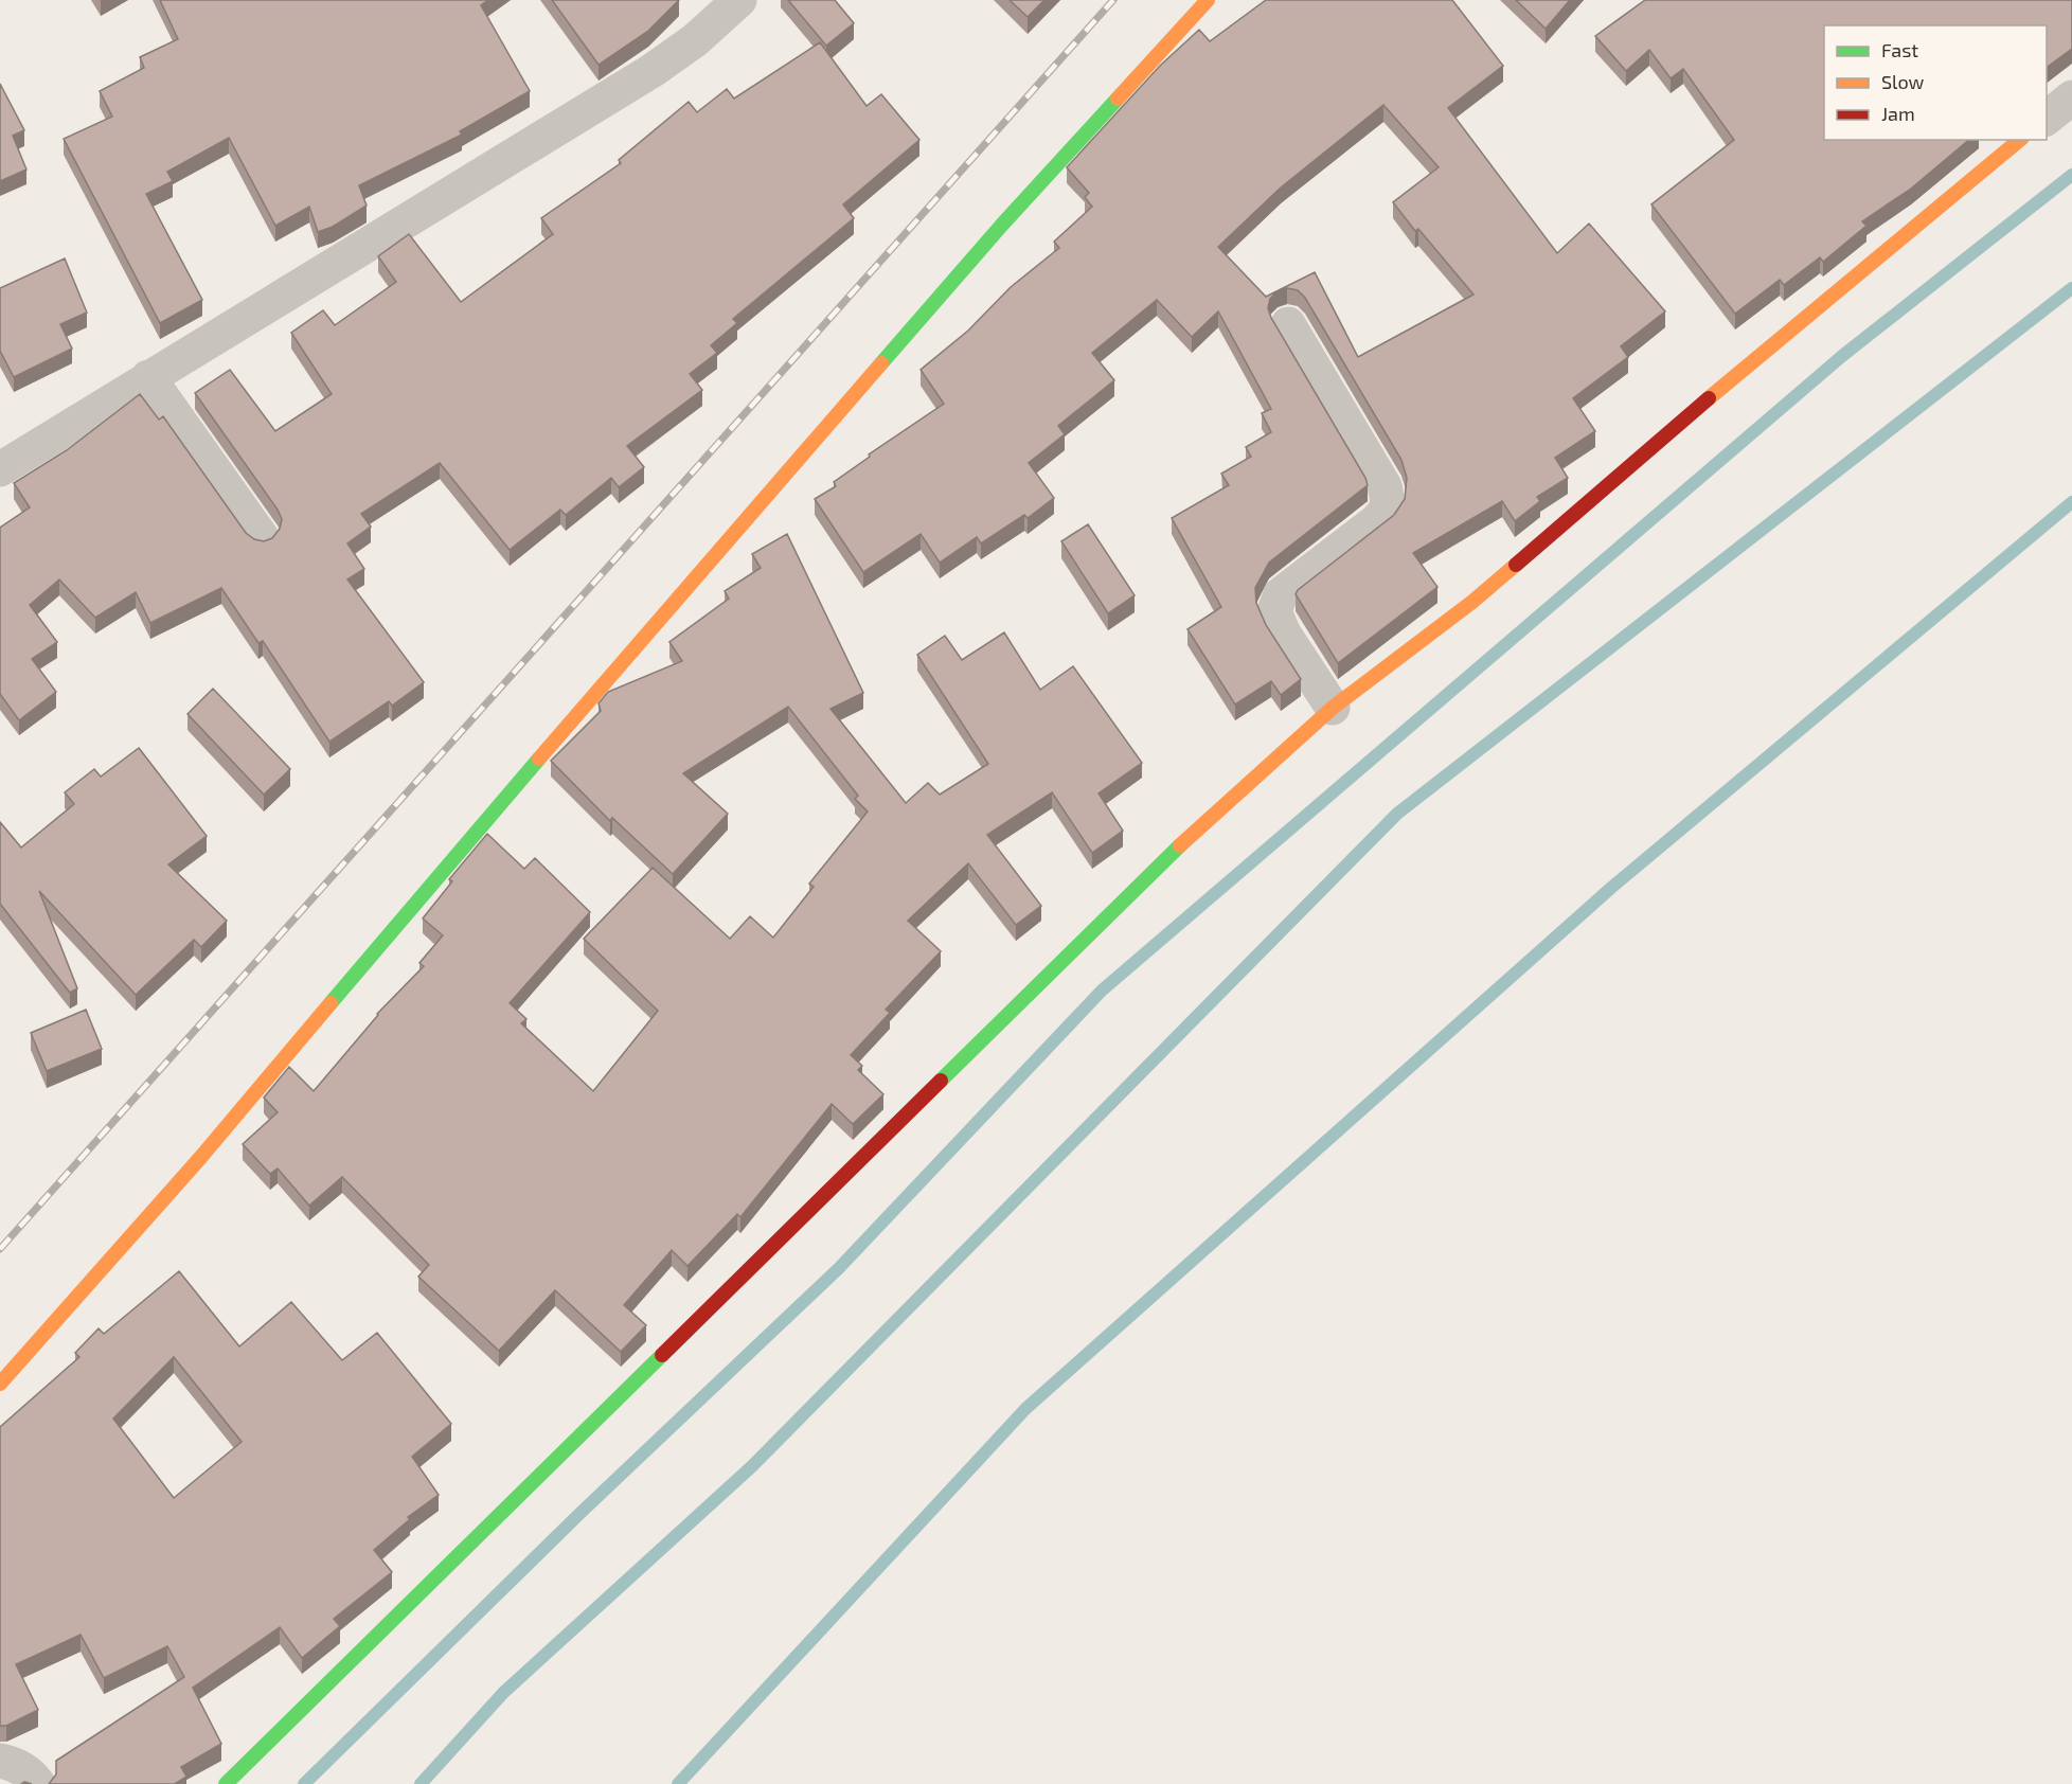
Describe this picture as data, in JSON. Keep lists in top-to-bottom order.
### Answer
{
  "legend": ["Fast", "Slow", "Jam"]
}
